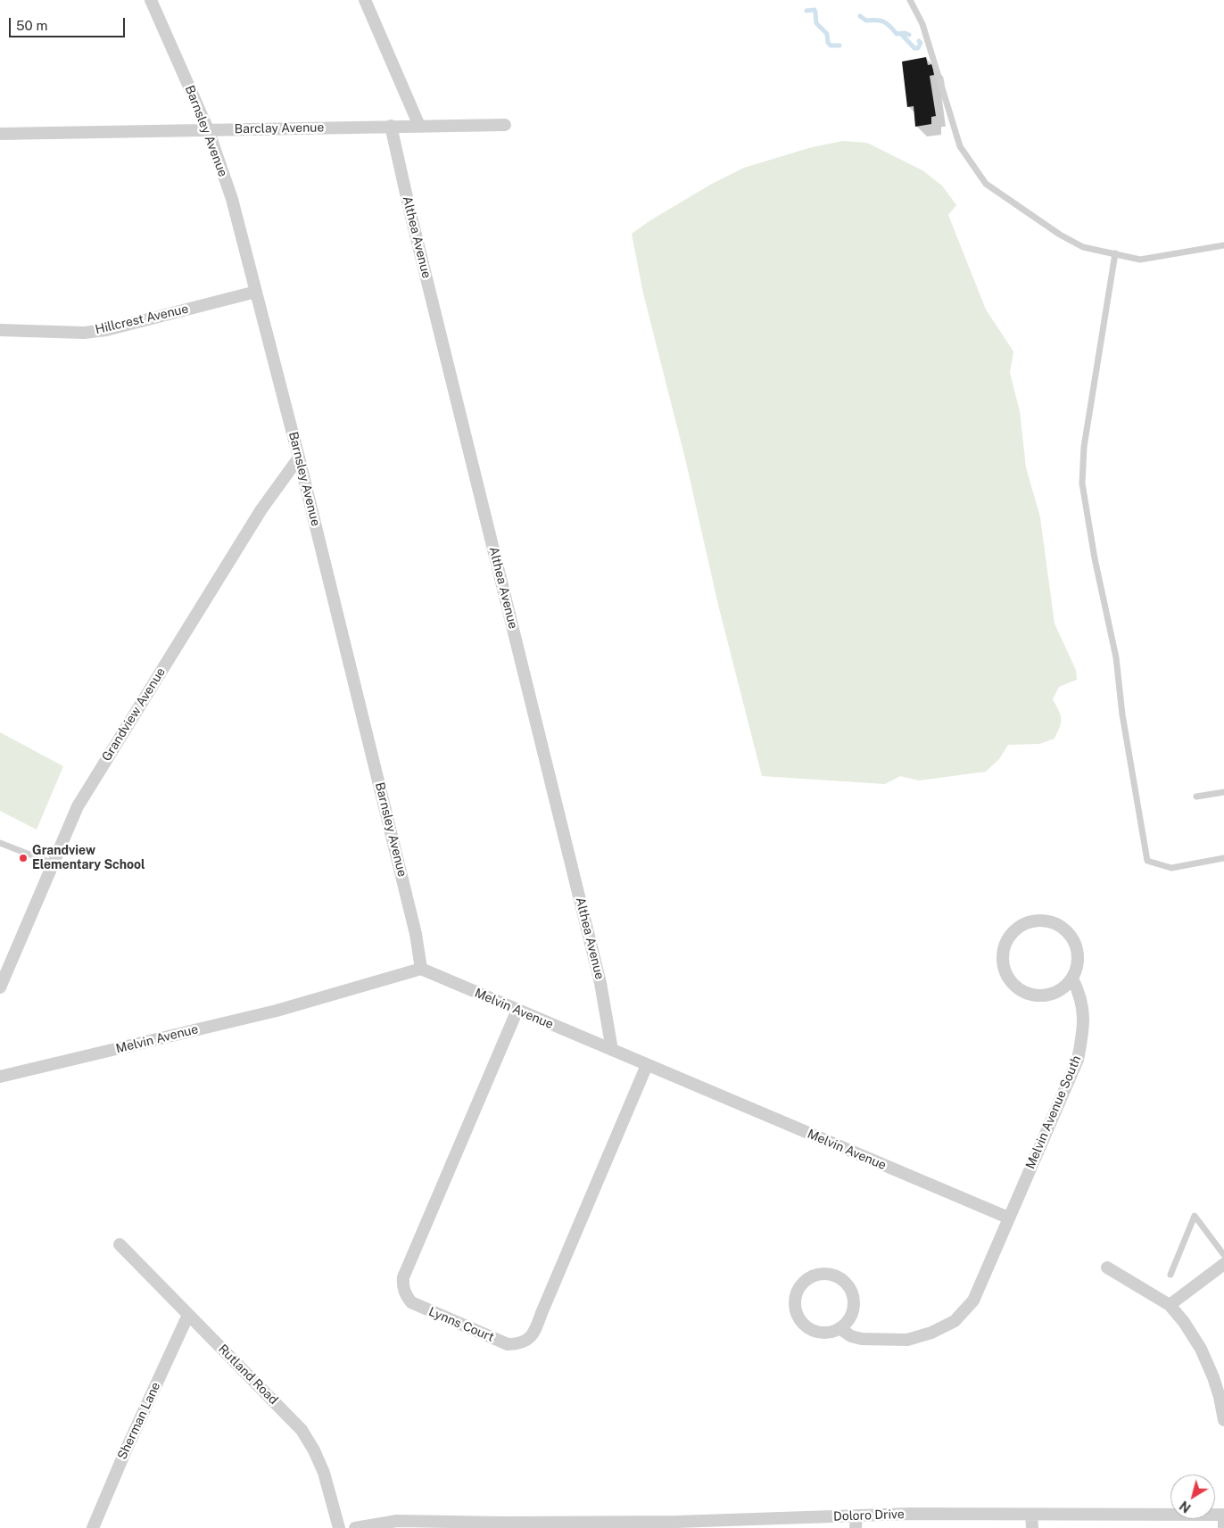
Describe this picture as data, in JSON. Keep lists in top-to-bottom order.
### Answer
{
  "streets": {
    "street": [
      "Barclay Avenue",
      "Barnsley Avenue",
      "Althea Avenue",
      "Hillcrest Avenue",
      "Grandview Avenue",
      "Melvin Avenue",
      "Melvin Avenue South",
      "Lynns Court",
      "Rutland Road",
      "Sherman Lane",
      "Doloro Drive"
    ]
  },
  "crossings": [
    ["Barclay Avenue", "Barnsley Avenue"],
    ["Barclay Avenue", "Althea Avenue"],
    ["Barnsley Avenue", "Hillcrest Avenue"],
    ["Barnsley Avenue", "Grandview Avenue"],
    ["Barnsley Avenue", "Melvin Avenue"],
    ["Althea Avenue", "Melvin Avenue"],
    ["Melvin Avenue", "Melvin Avenue South"],
    ["Melvin Avenue", "Lynns Court"],
    ["Rutland Road", "Sherman Lane"]
  ],
  "places": ["Grandview Elementary School"],
  "scale_bar": "50 m",
  "north": "bottom left"
}
